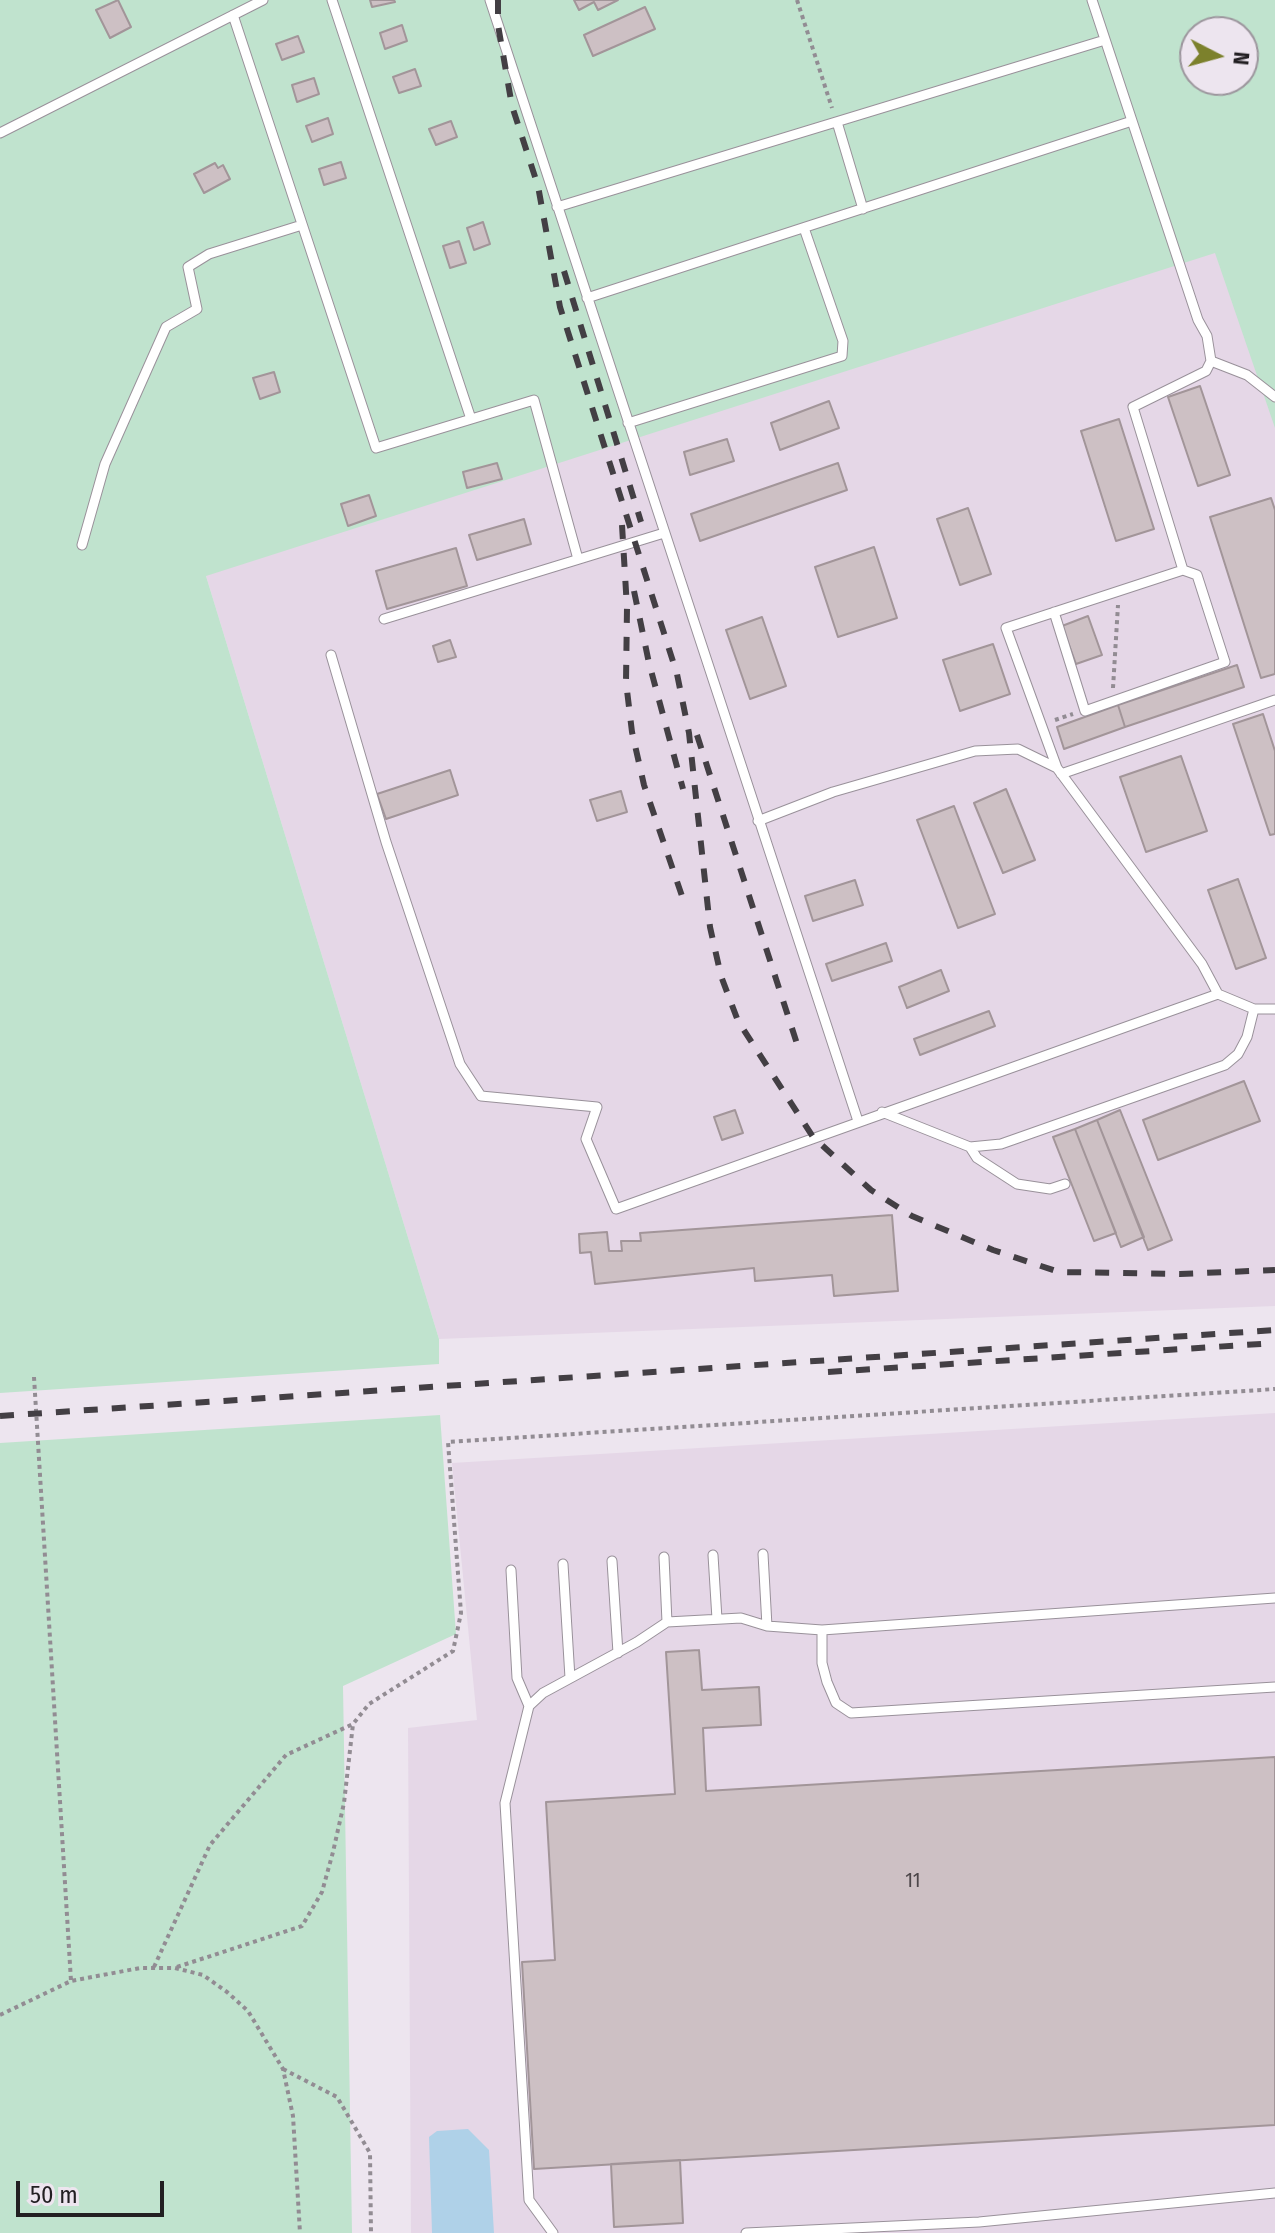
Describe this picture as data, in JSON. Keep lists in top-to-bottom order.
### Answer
{
  "house_numbers": ["11"],
  "scale_bar": "50 m",
  "north": "right"
}
